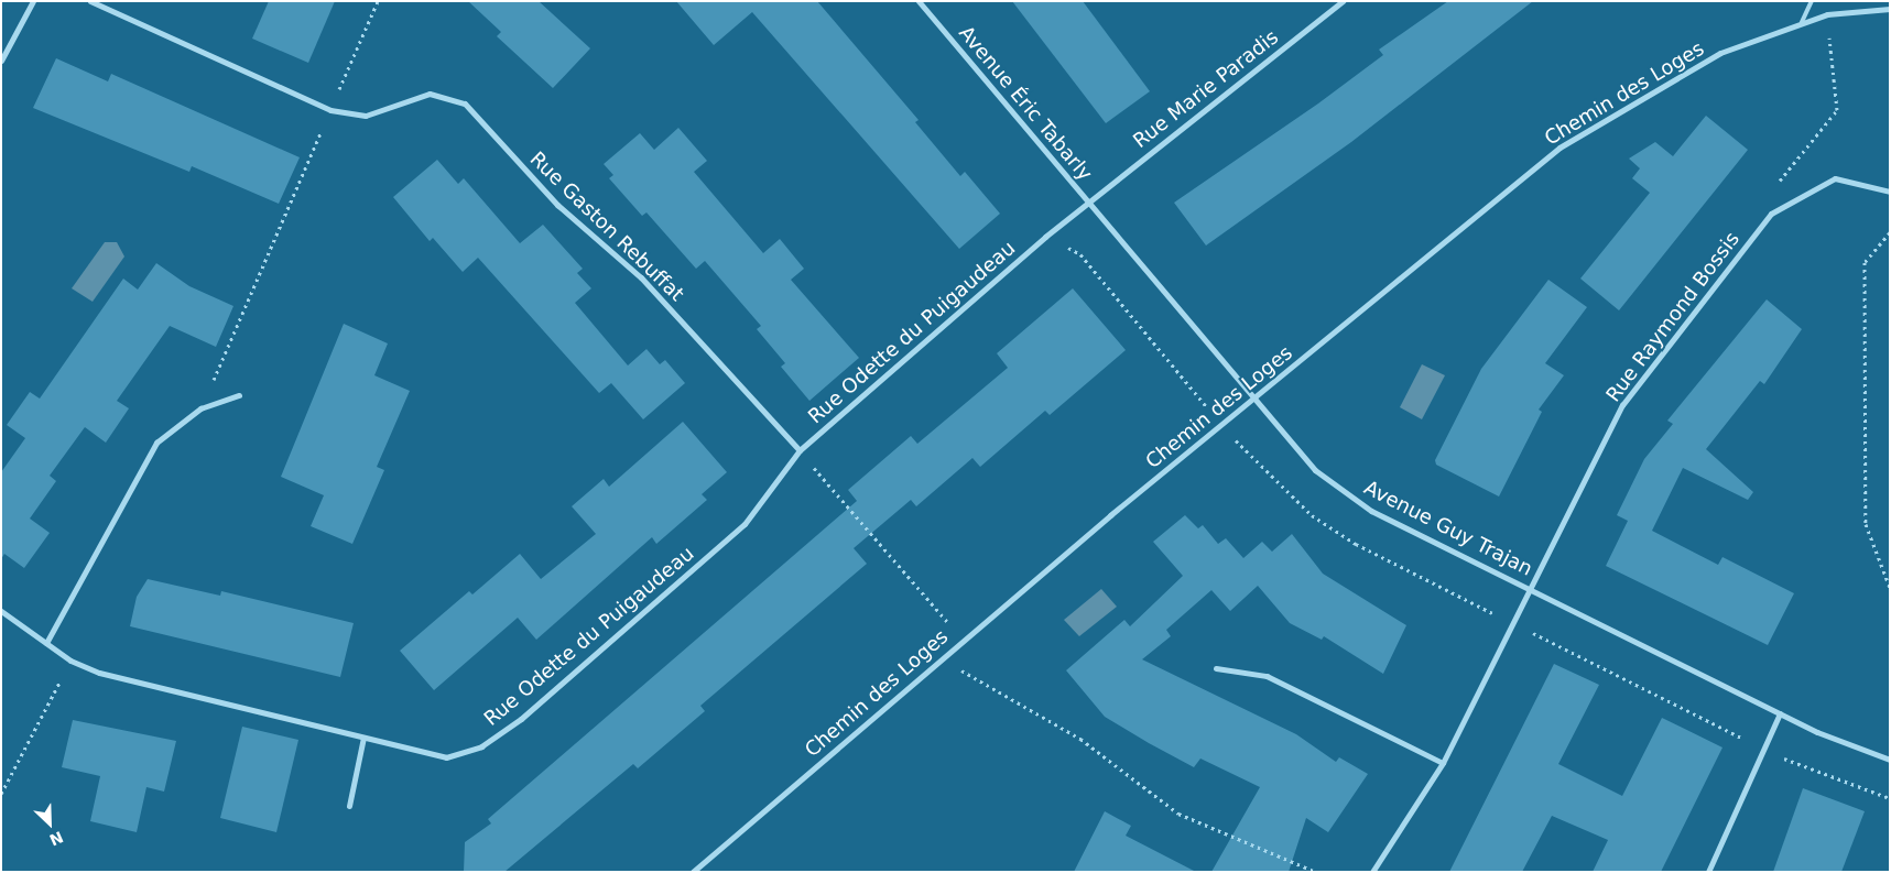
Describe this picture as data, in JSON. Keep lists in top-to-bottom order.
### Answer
{
  "streets": {
    "street": [
      "Rue Marie Paradis",
      "Chemin des Loges",
      "Avenue Éric Tabarly",
      "Rue Gaston Rebuffat",
      "Rue Raymond Bossis",
      "Rue Odette du Puigaudeau",
      "Avenue Guy Trajan"
    ]
  },
  "crossings": [
    ["Rue Marie Paradis", "Avenue Éric Tabarly"],
    ["Rue Marie Paradis", "Rue Odette du Puigaudeau"],
    ["Rue Marie Paradis", "Avenue Guy Trajan"],
    ["Chemin des Loges", "Avenue Guy Trajan"],
    ["Avenue Éric Tabarly", "Rue Odette du Puigaudeau"],
    ["Avenue Éric Tabarly", "Avenue Guy Trajan"],
    ["Rue Gaston Rebuffat", "Rue Odette du Puigaudeau"],
    ["Rue Raymond Bossis", "Avenue Guy Trajan"],
    ["Rue Odette du Puigaudeau", "Avenue Guy Trajan"]
  ],
  "north": "bottom right"
}
